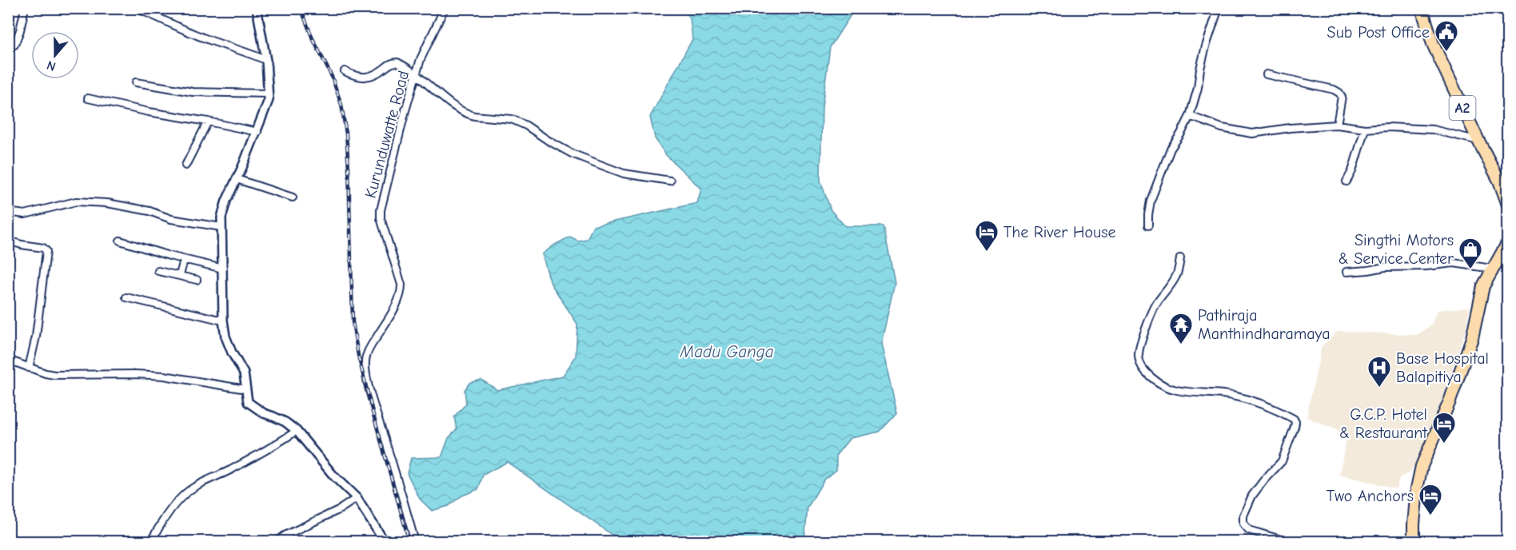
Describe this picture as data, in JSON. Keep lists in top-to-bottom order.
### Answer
{
  "streets": {
    "highway": ["A2"],
    "street": ["Kurunduwatte Road"]
  },
  "water": ["Madu Ganga"],
  "places": {
    "public building": ["Sub Post Office"],
    "hotel": ["The River House", "G.C.P. Hotel & Restaurant", "Two Anchors"],
    "shop": ["Singthi Motors & Service Center"],
    "temple": ["Pathiraja Manthindharamaya"],
    "hospital": ["Base Hospital Balapitiya"]
  },
  "north": "bottom"
}
